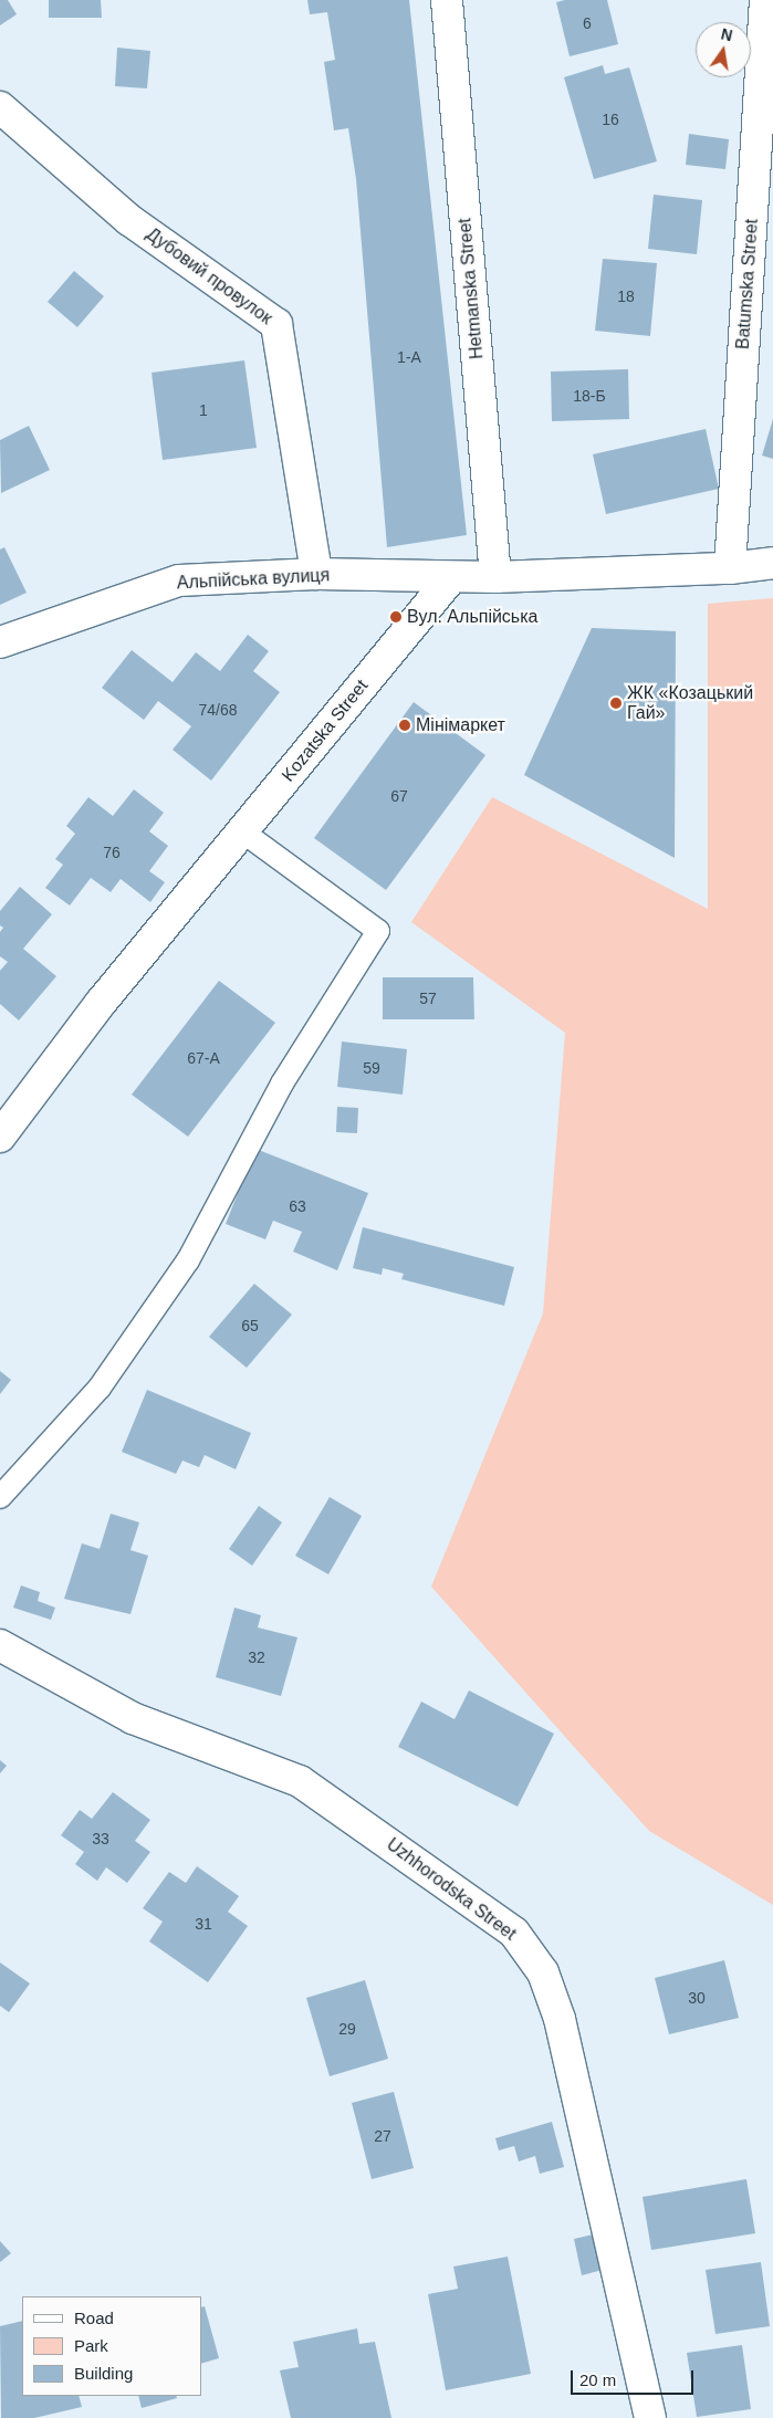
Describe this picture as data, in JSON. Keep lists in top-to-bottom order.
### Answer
{
  "streets": {
    "street": [
      "Дубовий провулок",
      "Batumska Street",
      "Hetmanska Street",
      "Альпійська вулиця",
      "Kozatska Street",
      "Uzhhorodska Street"
    ]
  },
  "crossings": [
    ["Дубовий провулок", "Альпійська вулиця"],
    ["Альпійська вулиця", "Kozatska Street"]
  ],
  "places": ["Вул. Альпійська", "ЖК «Козацький Гай»", "Мінімаркет"],
  "house_numbers": [
    "6",
    "16",
    "18",
    "1-А",
    "18-Б",
    "1",
    "74/68",
    "67",
    "76",
    "57",
    "67-А",
    "59",
    "63",
    "65",
    "32",
    "33",
    "31",
    "30",
    "29",
    "27"
  ],
  "legend": ["Road", "Park", "Building"],
  "scale_bar": "20 m",
  "north": "top"
}
